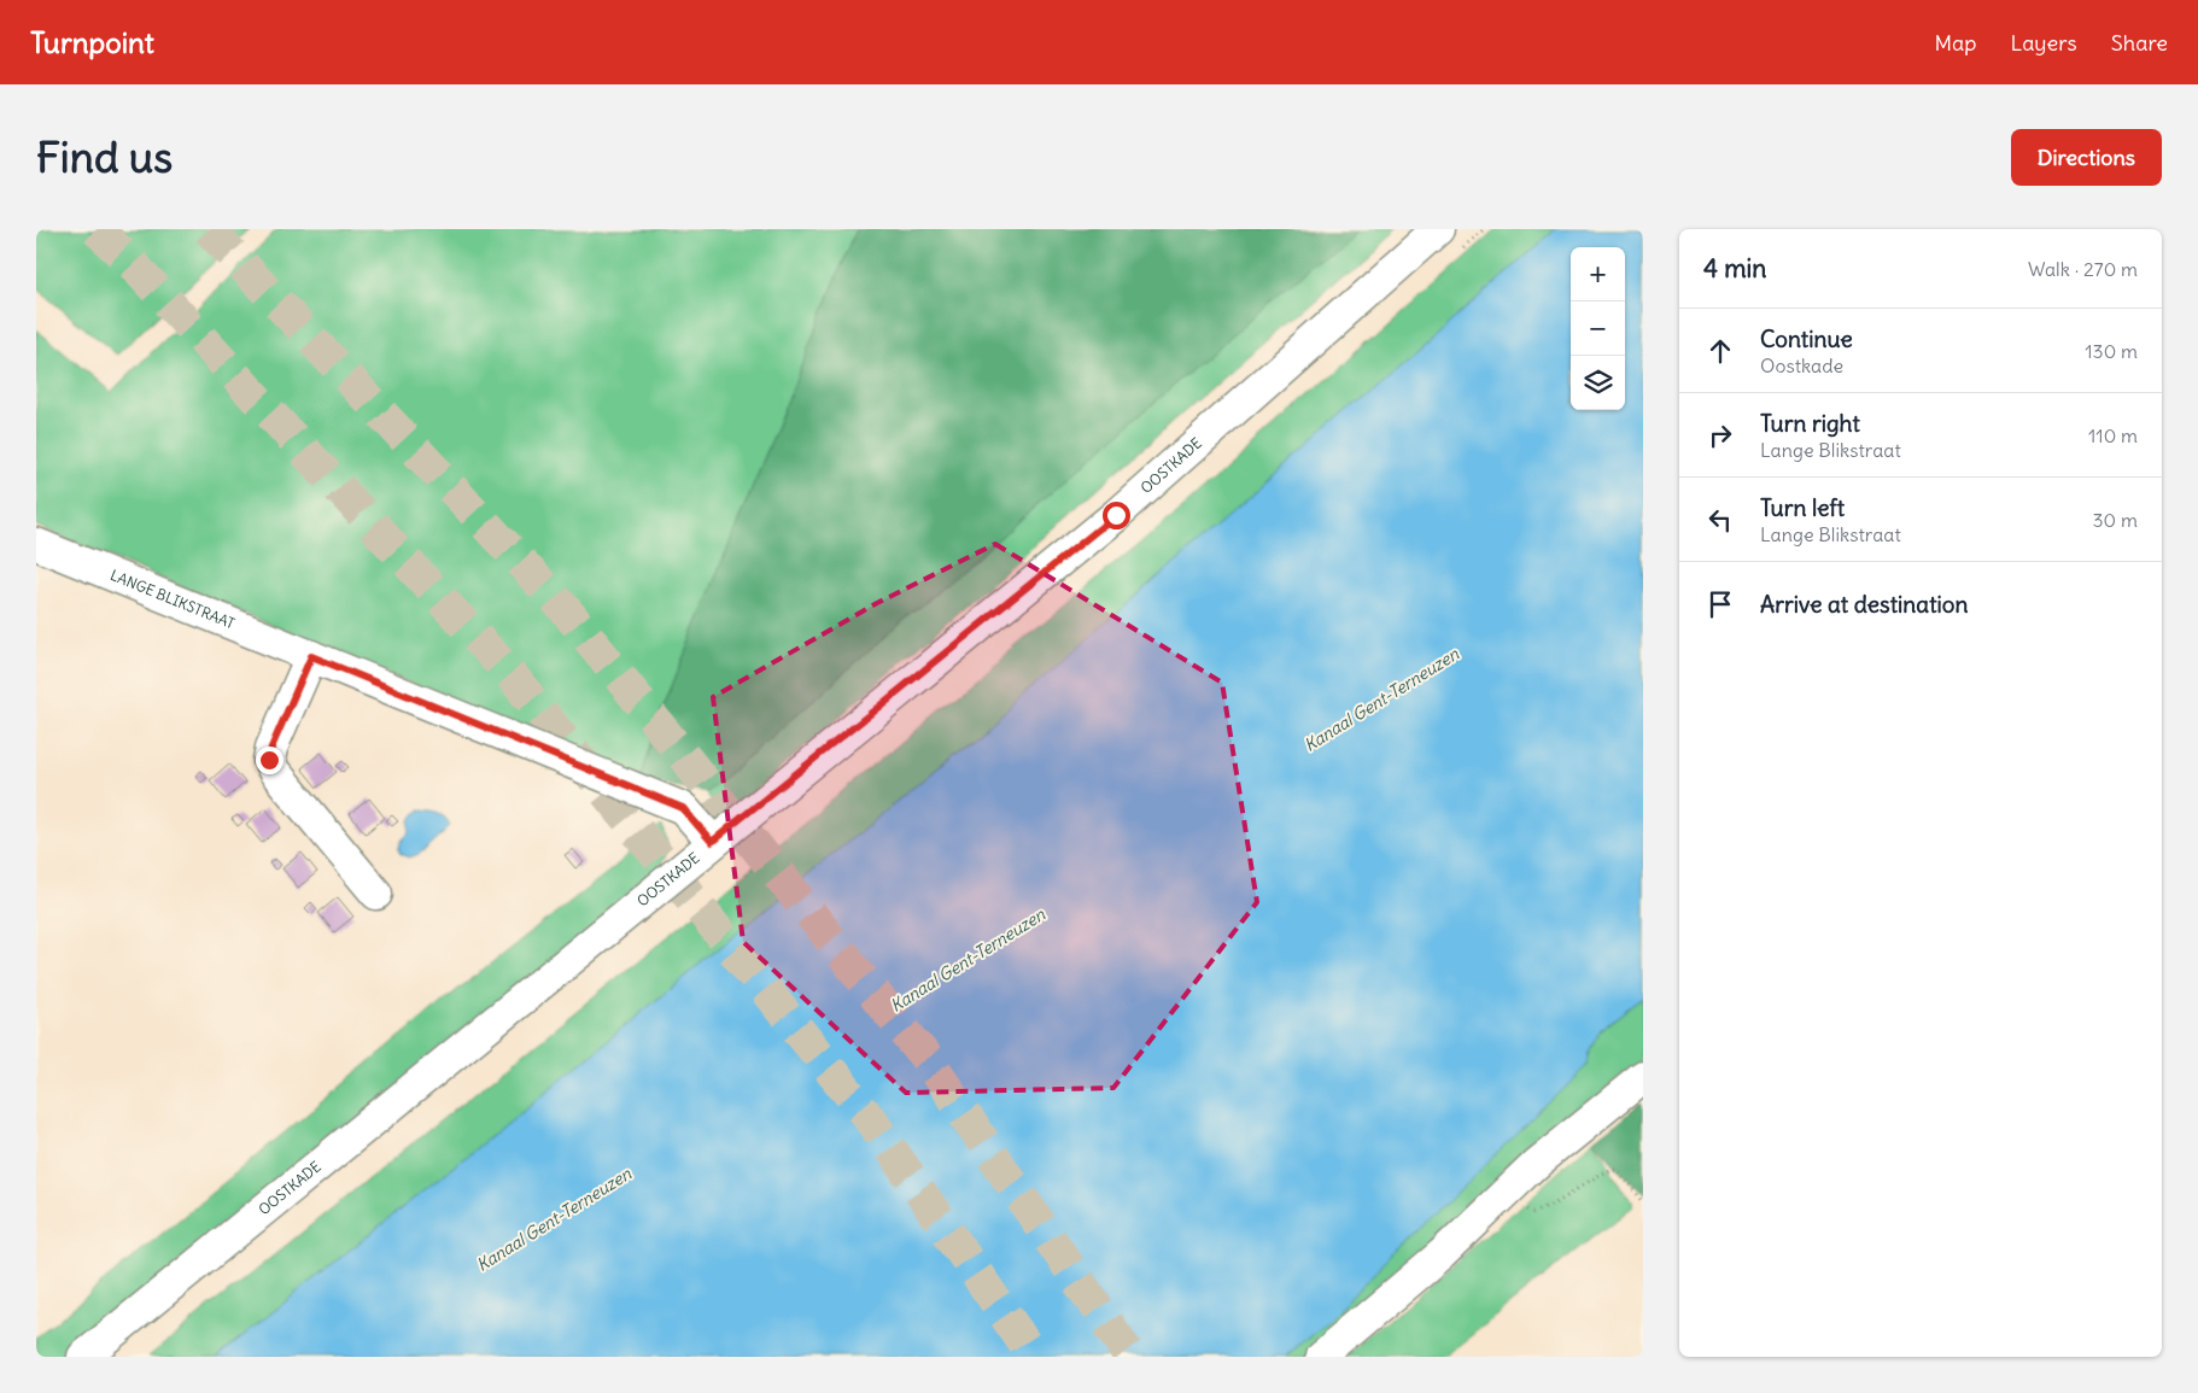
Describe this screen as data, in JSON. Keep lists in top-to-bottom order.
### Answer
{
  "streets": {
    "street": ["OOSTKADE", "LANGE BLIKSTRAAT"]
  },
  "crossings": [
    ["OOSTKADE", "LANGE BLIKSTRAAT"]
  ],
  "water": ["Kanaal Gent-Terneuzen"],
  "page": {
    "header": "Turnpoint",
    "nav": ["Map", "Layers", "Share"],
    "buttons": "Directions",
    "title": "Find us",
    "heading": ["4 min", "Walk · 270 m"],
    "map_buttons": ["+", "−"],
    "list": [
      ["Continue", "Oostkade", "130 m"],
      ["Turn right", "Lange Blikstraat", "110 m"],
      ["Turn left", "Lange Blikstraat", "30 m"],
      "Arrive at destination"
    ]
  }
}
